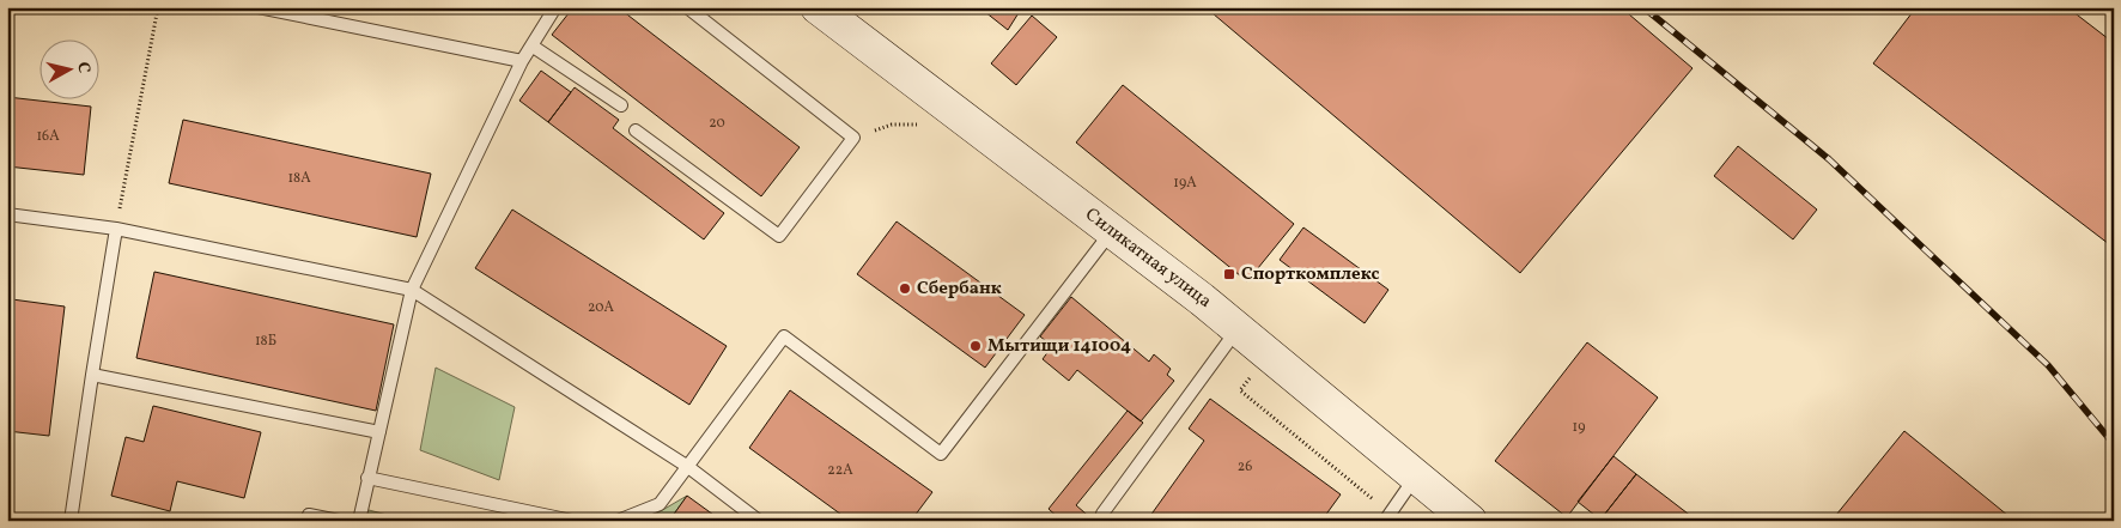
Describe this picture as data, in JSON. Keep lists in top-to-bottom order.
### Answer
{
  "streets": {
    "street": ["Силикатная улица"]
  },
  "places": {
    "transit": ["Спорткомплекс"],
    "other": ["Сбербанк", "Мытищи 141004"]
  },
  "house_numbers": [
    "20",
    "16А",
    "18А",
    "19А",
    "20А",
    "18Б",
    "19",
    "26",
    "22А"
  ],
  "north": "right"
}
